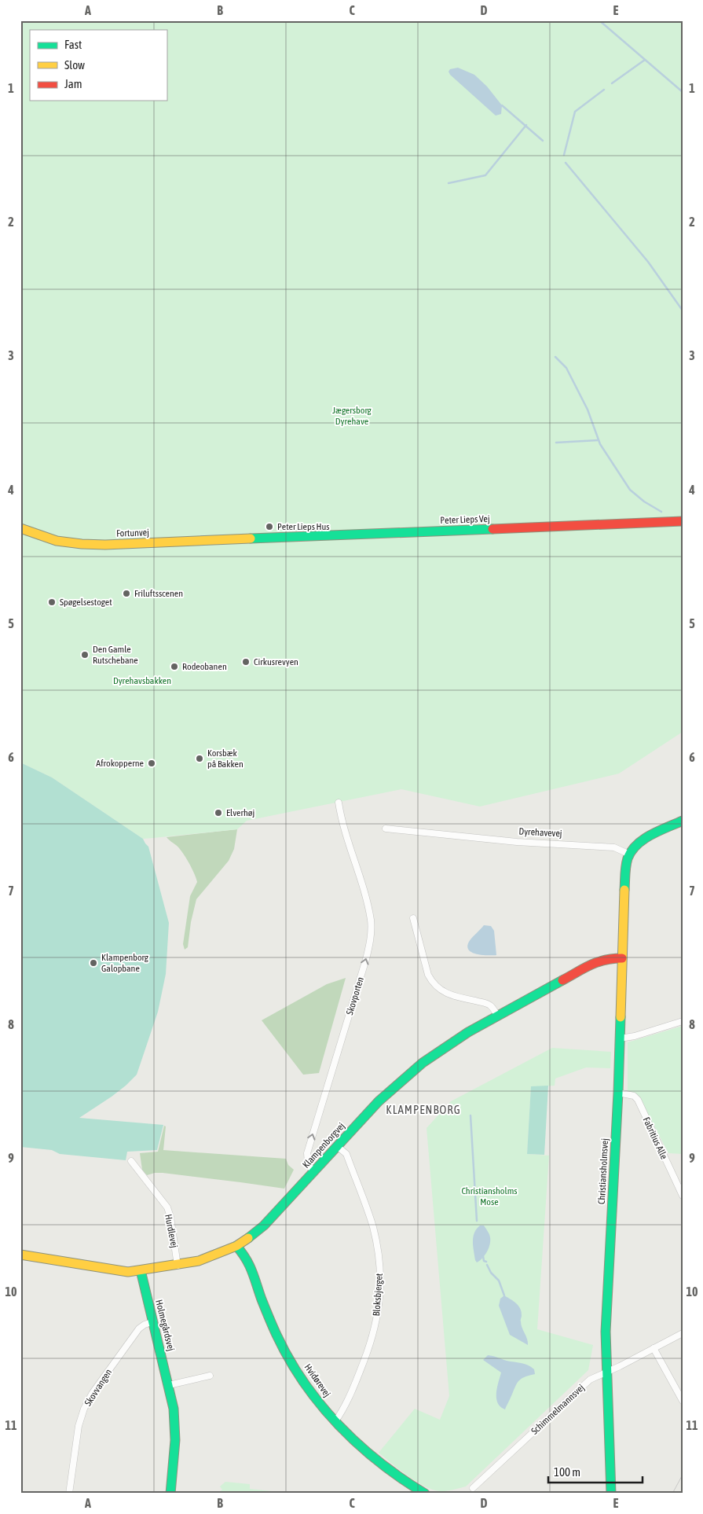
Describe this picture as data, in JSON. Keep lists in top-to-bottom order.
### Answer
{
  "streets": {
    "street": [
      "Peter Lieps Vej",
      "Fortunvej",
      "Dyrehavevej",
      "Skovporten",
      "Fabritius Alle",
      "Klampenborgvej",
      "Christiansholmsvej",
      "Hurdlevej",
      "Bloksbjerget",
      "Holmegårdsvej",
      "Hvidørevej",
      "Skovvangen",
      "Schimmelmannsvej"
    ]
  },
  "crossings": [
    ["Peter Lieps Vej", "Fortunvej"],
    ["Dyrehavevej", "Christiansholmsvej"],
    ["Skovporten", "Klampenborgvej"],
    ["Fabritius Alle", "Christiansholmsvej"],
    ["Klampenborgvej", "Christiansholmsvej"],
    ["Klampenborgvej", "Hurdlevej"],
    ["Klampenborgvej", "Bloksbjerget"],
    ["Klampenborgvej", "Holmegårdsvej"],
    ["Klampenborgvej", "Hvidørevej"],
    ["Christiansholmsvej", "Schimmelmannsvej"],
    ["Bloksbjerget", "Hvidørevej"],
    ["Holmegårdsvej", "Skovvangen"]
  ],
  "one_way": ["Skovporten"],
  "districts": ["KLAMPENBORG"],
  "parks": ["Jægersborg Dyrehave", "Dyrehavsbakken", "Christiansholms Mose"],
  "places": [
    "Peter Lieps Hus",
    "Friluftsscenen",
    "Spøgelsestoget",
    "Den Gamle Rutschebane",
    "Cirkusrevyen",
    "Rodeobanen",
    "Korsbæk på Bakken",
    "Afrokopperne",
    "Elverhøj",
    "Klampenborg Galopbane"
  ],
  "legend": ["Fast", "Slow", "Jam"],
  "scale_bar": "100 m",
  "grid": {
    "columns": [
      "A",
      "B",
      "C",
      "D",
      "E"
    ],
    "rows": [
      "1",
      "2",
      "3",
      "4",
      "5",
      "6",
      "7",
      "8",
      "9",
      "10",
      "11"
    ]
  }
}
